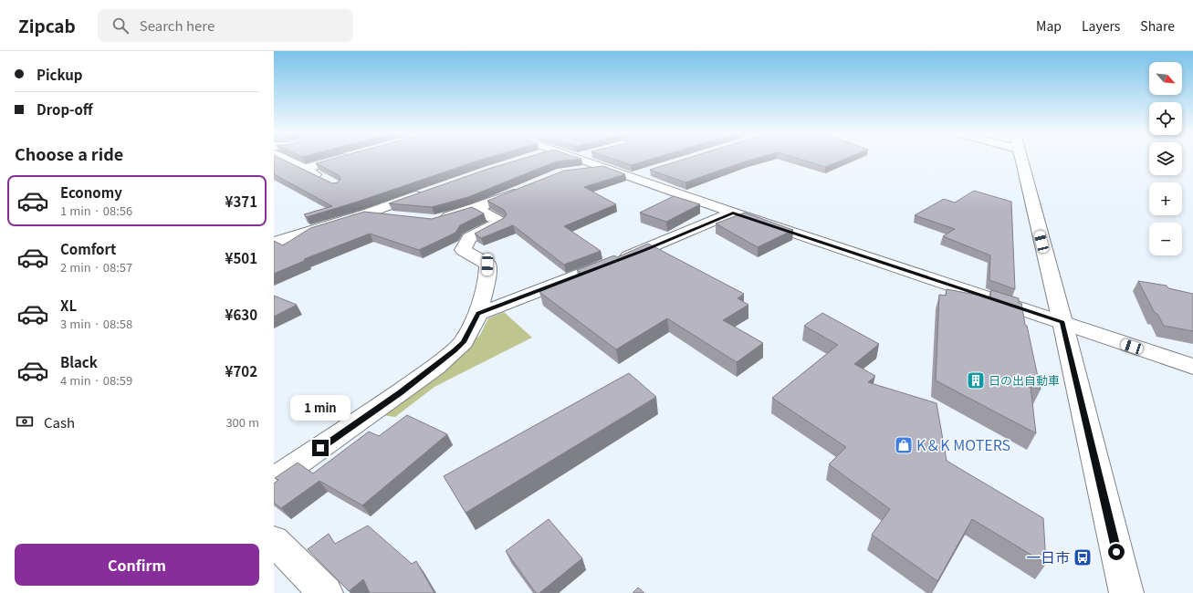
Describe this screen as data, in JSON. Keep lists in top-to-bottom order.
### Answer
{
  "places": {
    "building": ["日の出自動車"],
    "shop": ["K＆K MOTERS"],
    "bus stop": ["一日市"]
  },
  "north": "bottom right",
  "page": {
    "header": "Zipcab",
    "search": "Search here",
    "nav": ["Map", "Layers", "Share"],
    "banner": ["Pickup", "Drop-off"],
    "map_buttons": ["+", "−"],
    "heading": "Choose a ride",
    "list": [
      {
        "name": "Economy",
        "note": "1 min · 08:56",
        "value": "¥371"
      },
      {
        "name": "Comfort",
        "note": "2 min · 08:57",
        "value": "¥501"
      },
      {
        "name": "XL",
        "note": "3 min · 08:58",
        "value": "¥630"
      },
      {
        "name": "Black",
        "note": "4 min · 08:59",
        "value": "¥702"
      }
    ],
    "bubble": "1 min",
    "pay": ["Cash", "300 m"],
    "buttons": "Confirm"
  }
}
